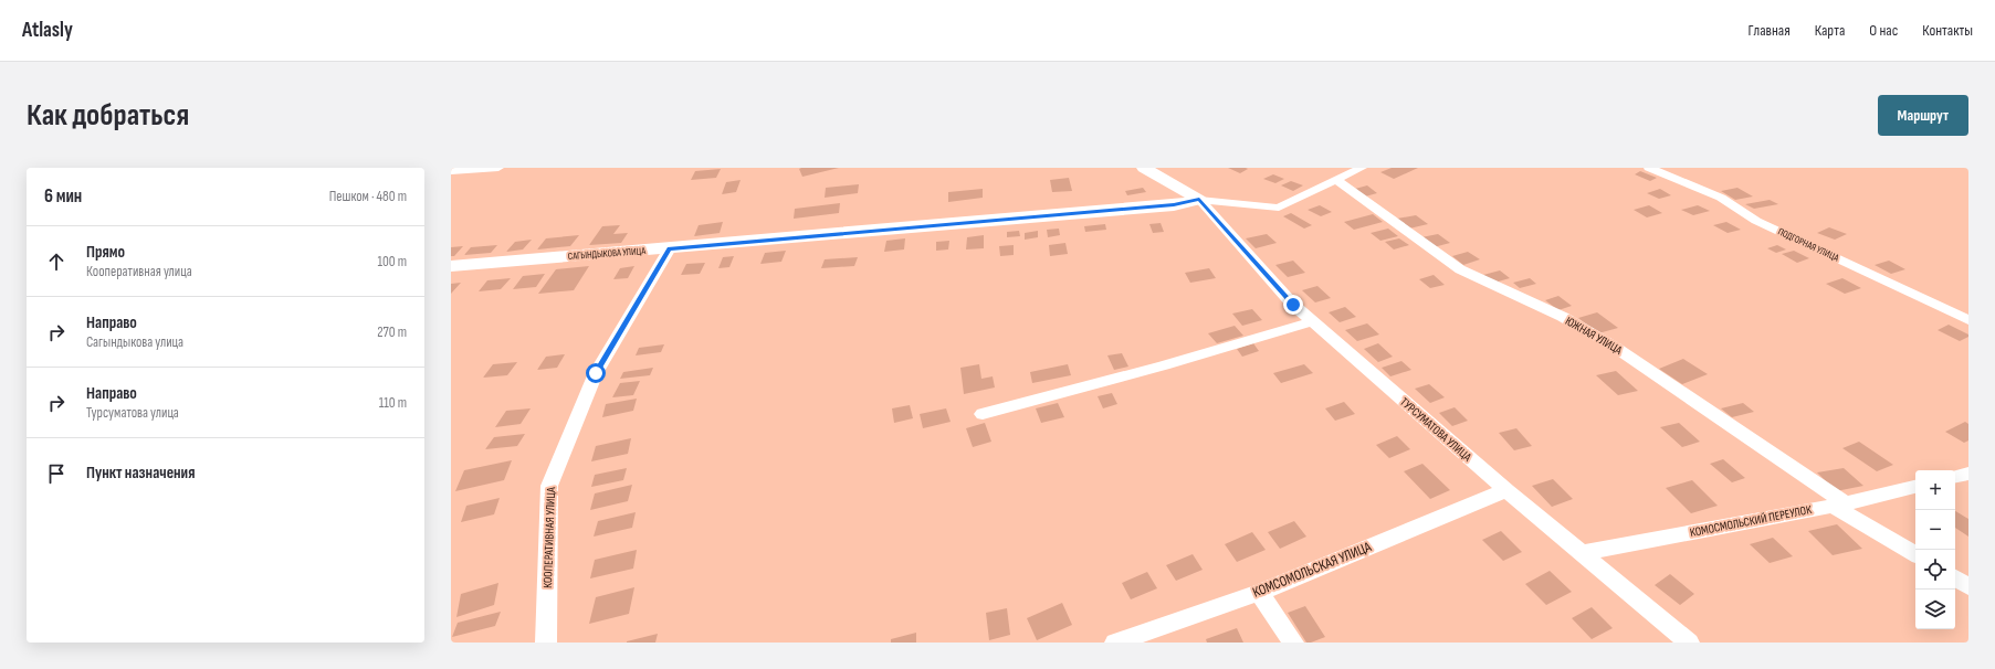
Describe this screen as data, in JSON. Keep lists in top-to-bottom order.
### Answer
{
  "streets": {
    "street": [
      "ПОДГОРНАЯ УЛИЦА",
      "САГЫНДЫКОВА УЛИЦА",
      "ЮЖНАЯ УЛИЦА",
      "ТУРСУМАТОВА УЛИЦА",
      "КОМОСМОЛЬСКИЙ ПЕРЕУЛОК",
      "КООПЕРАТИВНАЯ УЛИЦА",
      "КОМСОМОЛЬСКАЯ УЛИЦА"
    ]
  },
  "crossings": [
    ["САГЫНДЫКОВА УЛИЦА", "ЮЖНАЯ УЛИЦА"],
    ["САГЫНДЫКОВА УЛИЦА", "ТУРСУМАТОВА УЛИЦА"],
    ["САГЫНДЫКОВА УЛИЦА", "КООПЕРАТИВНАЯ УЛИЦА"],
    ["ЮЖНАЯ УЛИЦА", "КОМОСМОЛЬСКИЙ ПЕРЕУЛОК"],
    ["ТУРСУМАТОВА УЛИЦА", "КОМОСМОЛЬСКИЙ ПЕРЕУЛОК"],
    ["ТУРСУМАТОВА УЛИЦА", "КОМСОМОЛЬСКАЯ УЛИЦА"]
  ],
  "page": {
    "header": "Atlasly",
    "nav": [
      "Главная",
      "Карта",
      "О нас",
      "Контакты"
    ],
    "buttons": "Маршрут",
    "title": "Как добраться",
    "heading": ["6 мин", "Пешком · 480 m"],
    "list": [
      ["Прямо", "Кооперативная улица", "100 m"],
      ["Направо", "Сагындыкова улица", "270 m"],
      ["Направо", "Турсуматова улица", "110 m"],
      "Пункт назначения"
    ],
    "map_buttons": ["+", "−"]
  }
}
